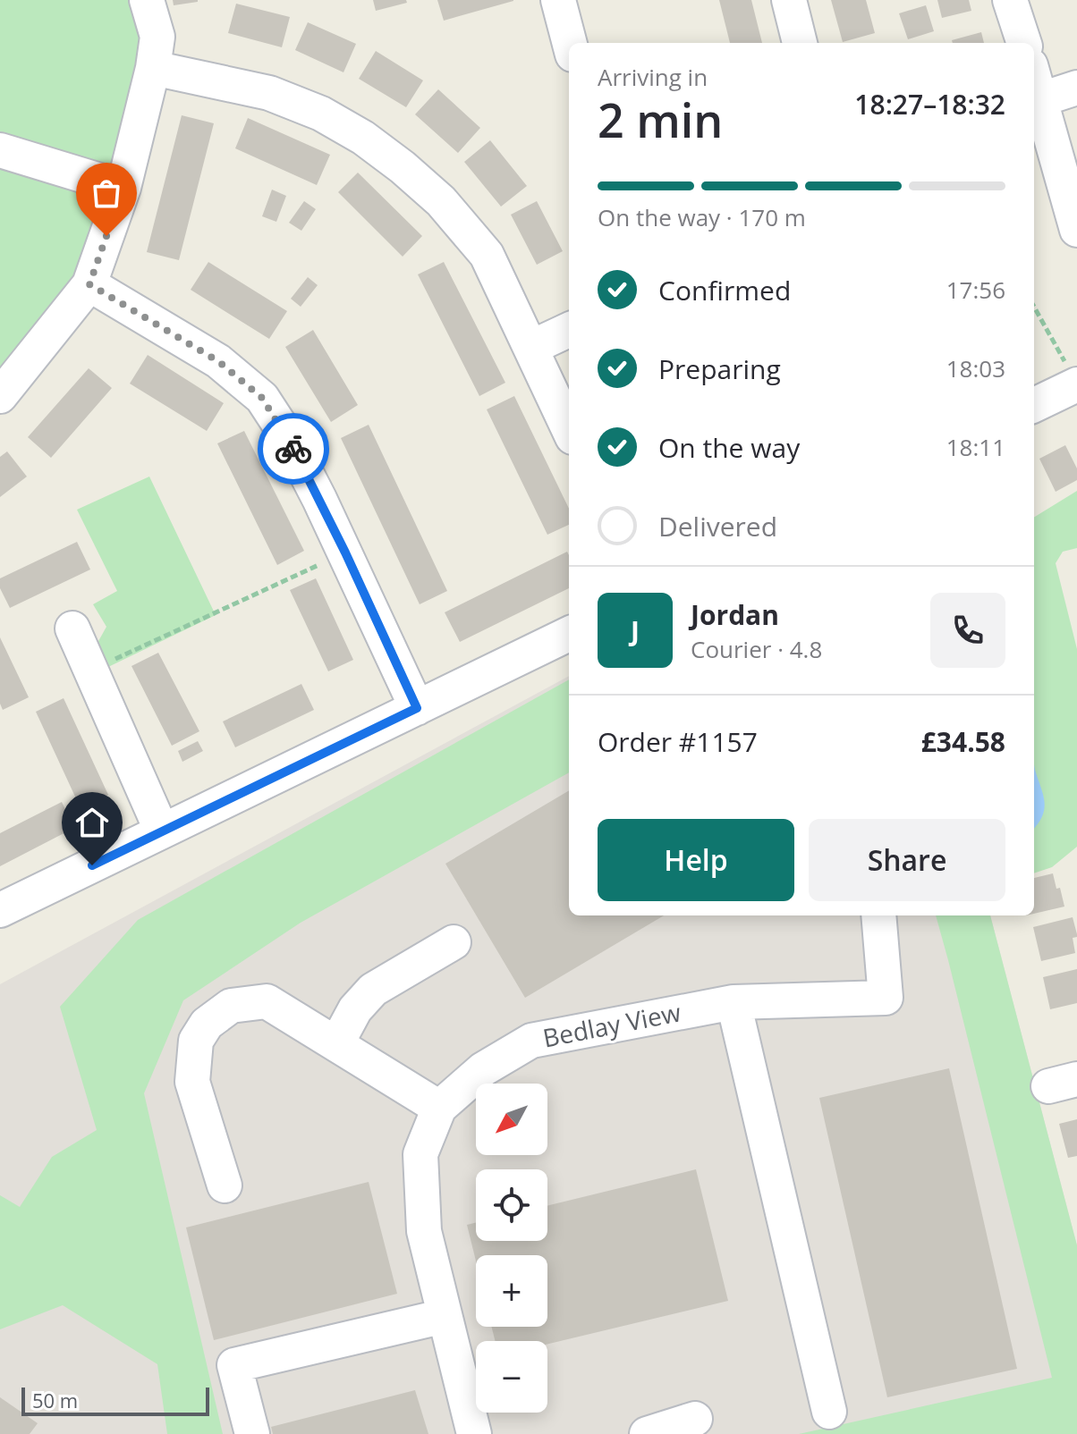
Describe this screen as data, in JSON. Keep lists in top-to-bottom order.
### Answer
{
  "streets": {
    "street": ["Bedlay View"]
  },
  "scale_bar": "50 m",
  "north": "bottom left",
  "page": {
    "heading": ["2 min", "Arriving in", "18:27–18:32"],
    "panel": [
      "Jordan",
      "Courier · 4.8",
      "Order #1157",
      "£34.58"
    ],
    "bar": "On the way · 170 m",
    "list": [
      ["Confirmed", "17:56"],
      ["Preparing", "18:03"],
      ["On the way", "18:11"],
      "Delivered"
    ],
    "round": "J",
    "buttons": ["Help", "Share"],
    "map_buttons": ["+", "−"],
    "scale": "50 m"
  }
}
